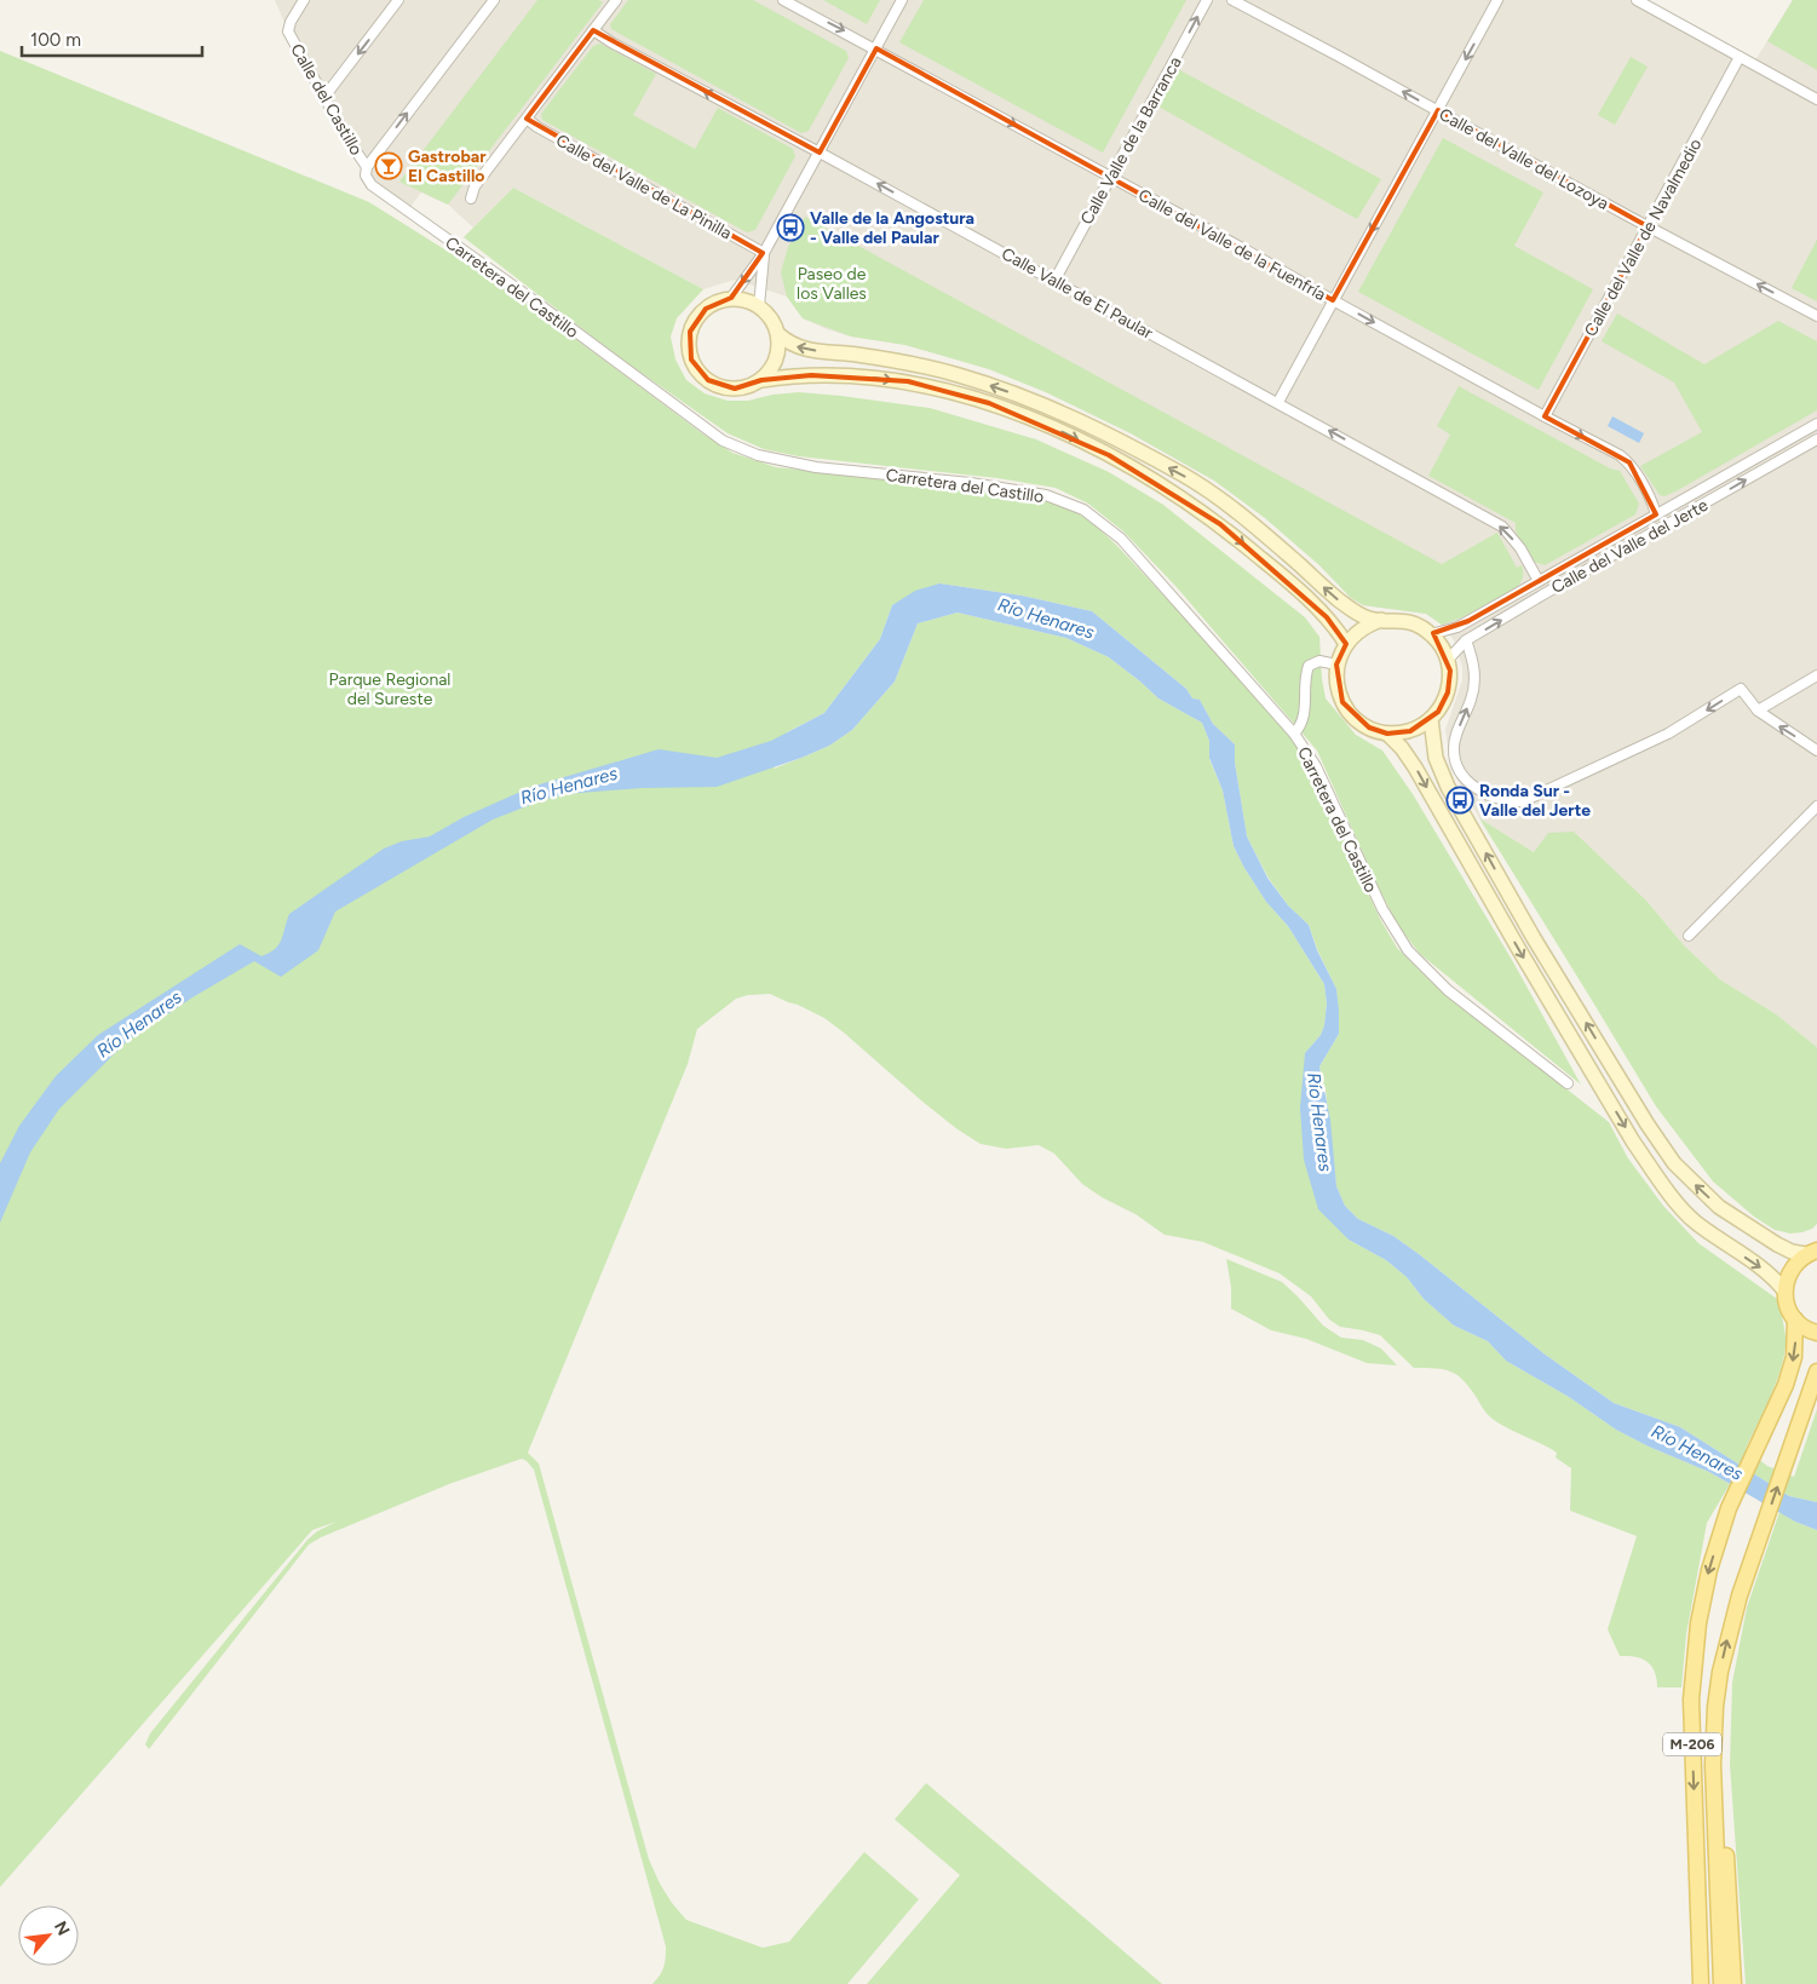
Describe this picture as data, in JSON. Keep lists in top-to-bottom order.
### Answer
{
  "streets": {
    "main road": ["M-206"],
    "street": [
      "Calle del Castillo",
      "Calle Valle de la Barranca",
      "Calle del Valle del Lozoya",
      "Calle del Valle de La Pinilla",
      "Calle del Valle de Navalmedio",
      "Calle del Valle de la Fuenfría",
      "Carretera del Castillo",
      "Calle Valle de El Paular",
      "Calle del Valle del Jerte"
    ]
  },
  "crossings": [
    ["Calle del Castillo", "Carretera del Castillo"],
    ["Calle Valle de la Barranca", "Calle del Valle de la Fuenfría"],
    ["Calle Valle de la Barranca", "Calle Valle de El Paular"],
    ["Calle del Valle del Lozoya", "Calle del Valle de Navalmedio"],
    ["Calle del Valle de Navalmedio", "Calle del Valle de la Fuenfría"],
    ["Calle del Valle de la Fuenfría", "Calle del Valle del Jerte"],
    ["Calle Valle de El Paular", "Calle del Valle del Jerte"]
  ],
  "one_way": [
    "Calle Valle de la Barranca",
    "Calle del Valle del Lozoya",
    "Calle del Valle de la Fuenfría",
    "Calle Valle de El Paular"
  ],
  "water": ["Río Henares"],
  "parks": ["Paseo de los Valles", "Parque Regional del Sureste"],
  "places": {
    "bar": ["Gastrobar El Castillo"],
    "bus stop": ["Valle de la Angostura - Valle del Paular", "Ronda Sur - Valle del Jerte"]
  },
  "scale_bar": "100 m",
  "north": "top right"
}
